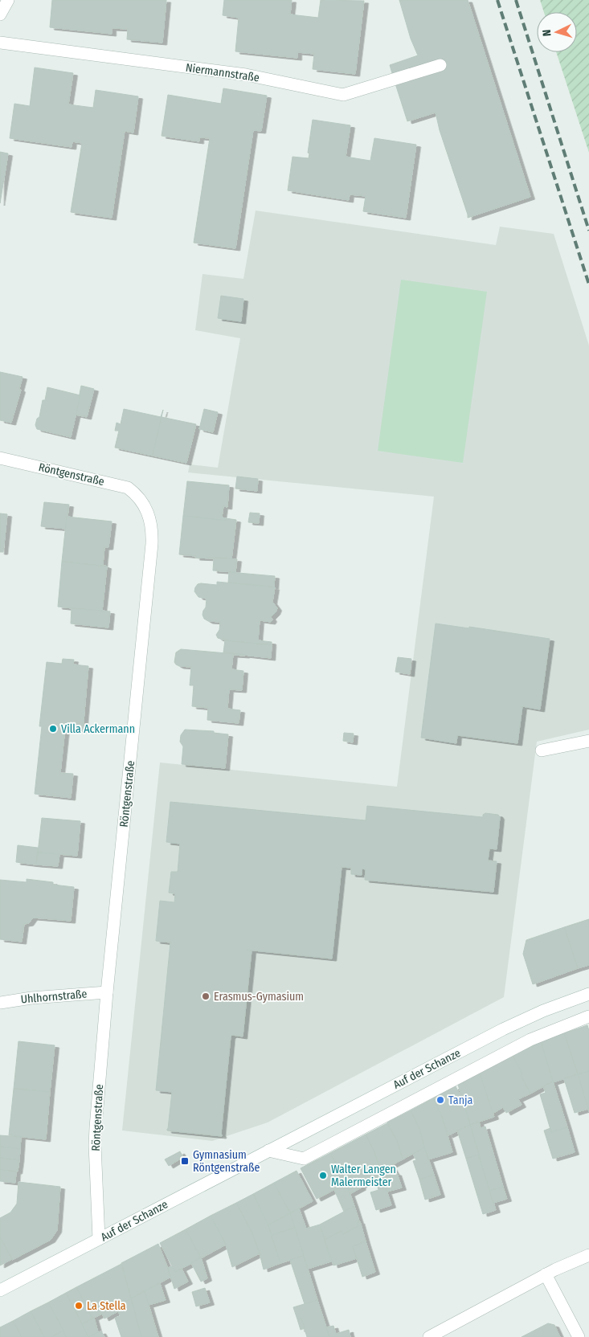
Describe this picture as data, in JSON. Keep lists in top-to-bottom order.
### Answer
{
  "streets": {
    "street": [
      "Niermannstraße",
      "Röntgenstraße",
      "Uhlhornstraße",
      "Auf der Schanze"
    ]
  },
  "crossings": [
    ["Röntgenstraße", "Uhlhornstraße"],
    ["Röntgenstraße", "Auf der Schanze"]
  ],
  "places": {
    "other": [
      "Villa Ackermann",
      "Erasmus-Gymasium",
      "Tanja",
      "Walter Langen Malermeister",
      "La Stella"
    ],
    "transit": ["Gymnasium Röntgenstraße"]
  },
  "north": "left"
}
